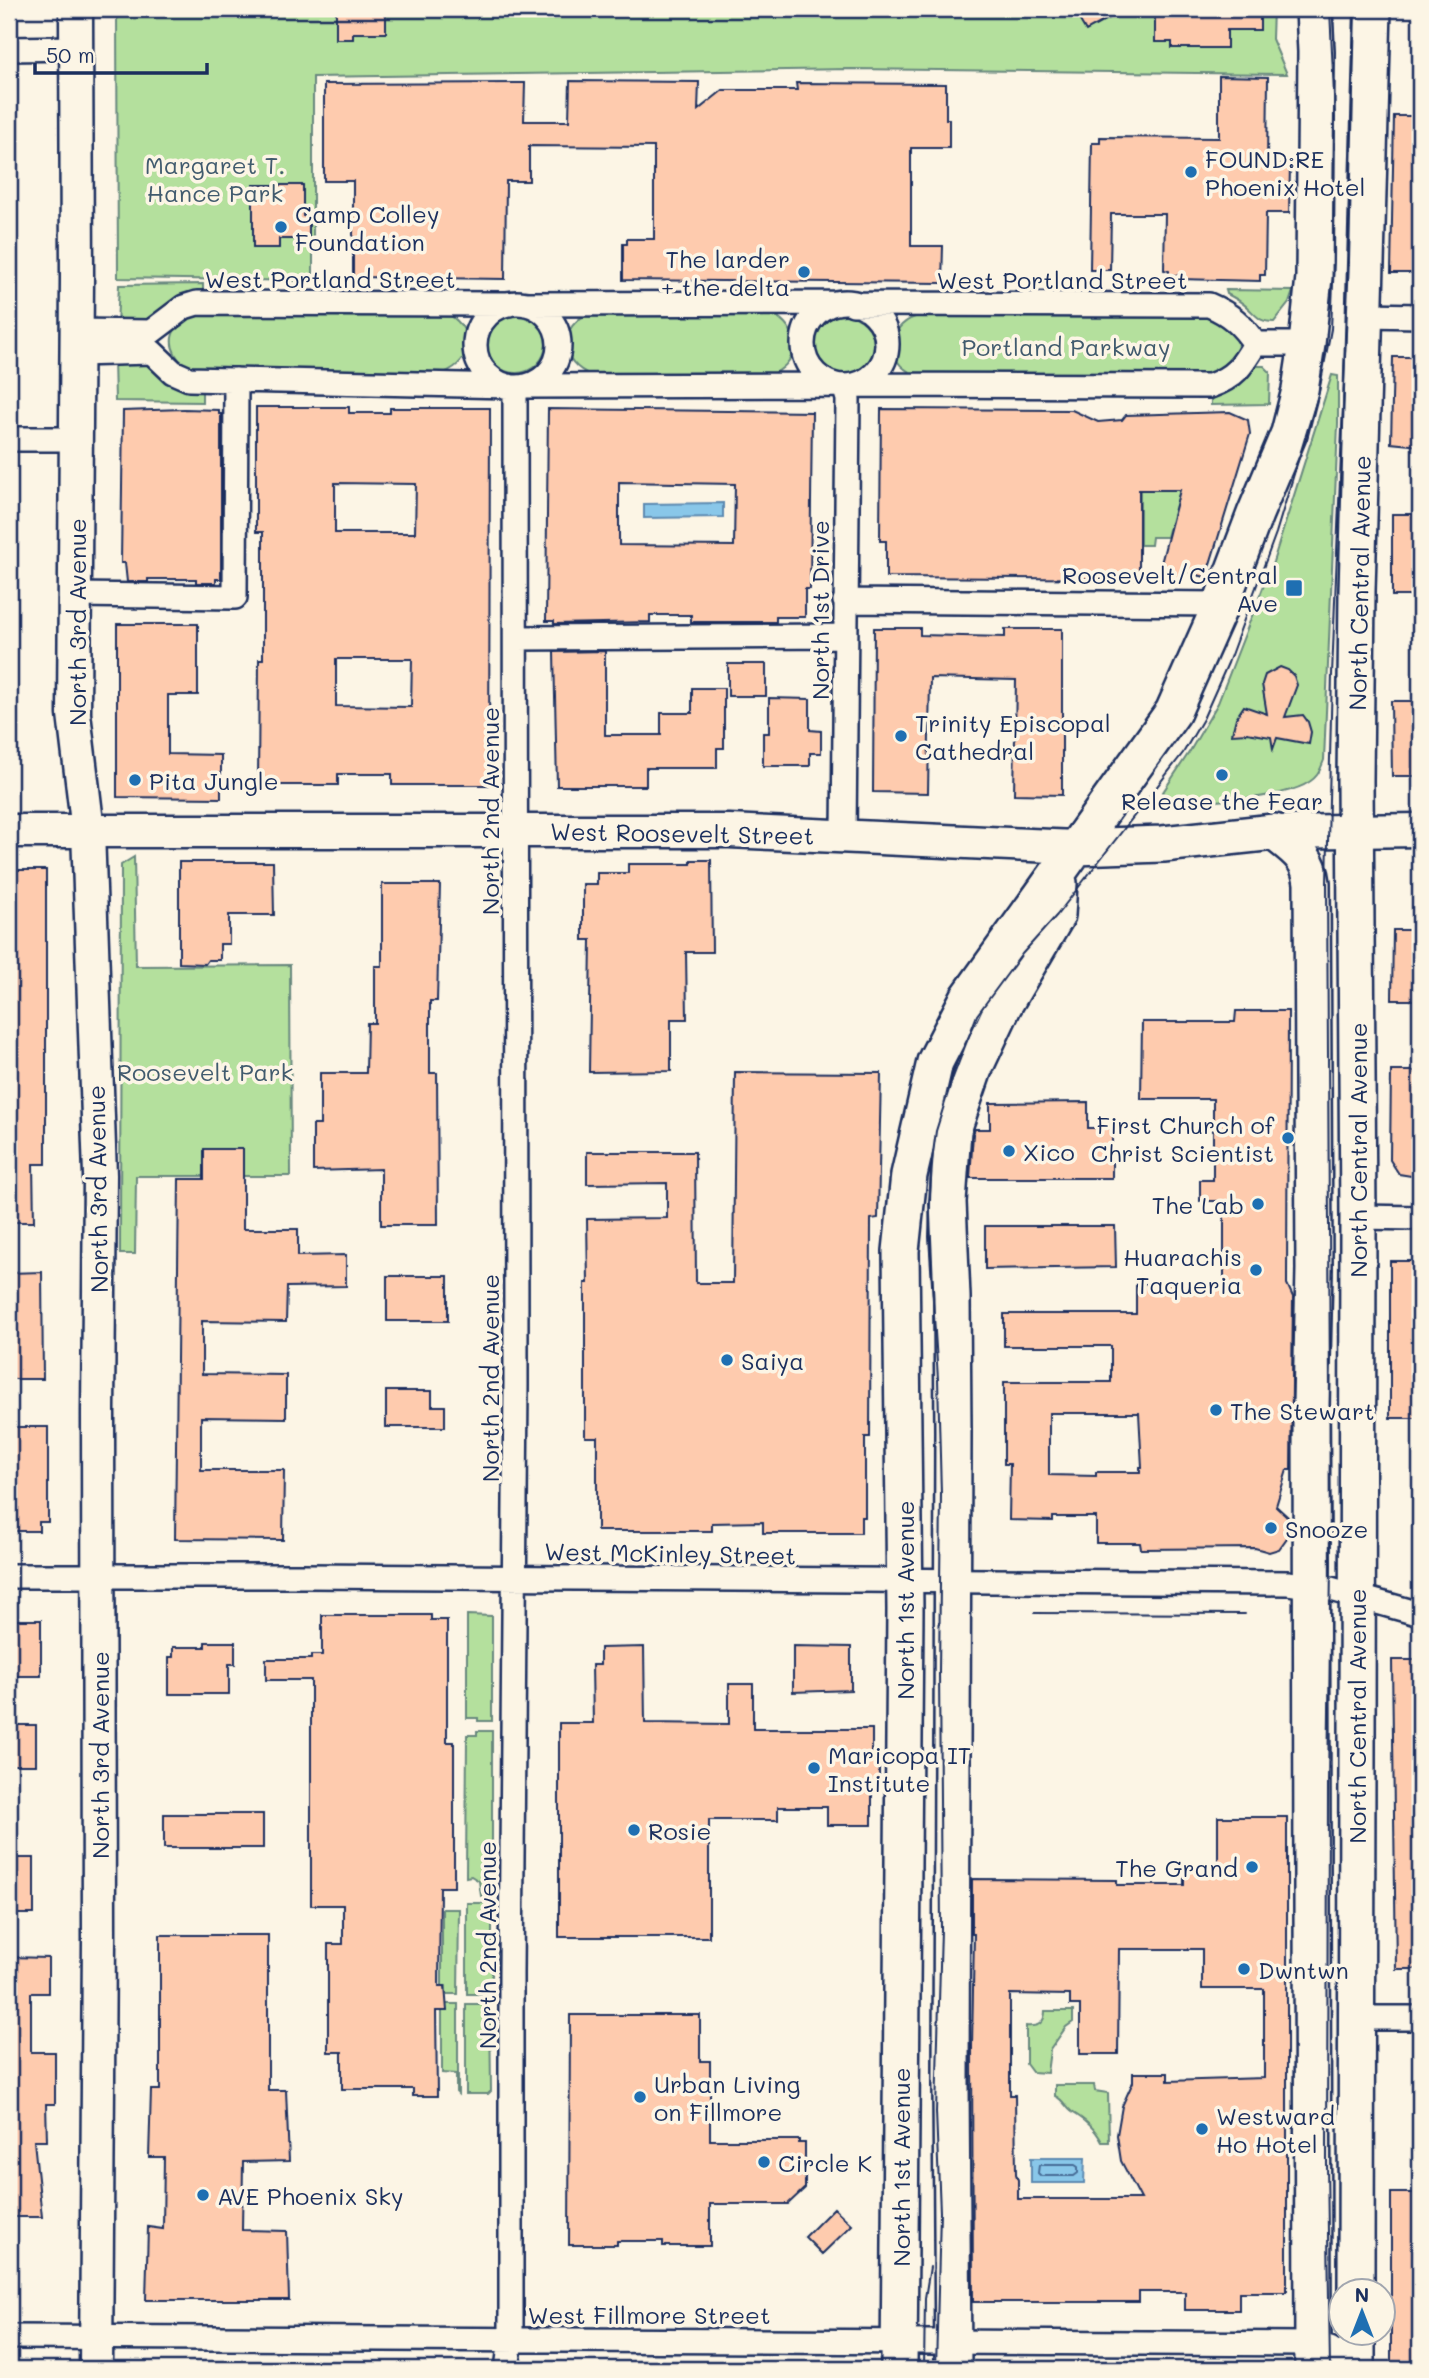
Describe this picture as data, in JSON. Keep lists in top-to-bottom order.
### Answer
{
  "streets": {
    "main road": ["North Central Avenue", "West Roosevelt Street", "North 1st Avenue"],
    "street": [
      "West Portland Street",
      "North 1st Drive",
      "North 3rd Avenue",
      "North 2nd Avenue",
      "West McKinley Street",
      "West Fillmore Street"
    ]
  },
  "crossings": [
    ["West Portland Street", "North 1st Drive"],
    ["West Portland Street", "North 2nd Avenue"],
    ["North Central Avenue", "West Roosevelt Street"],
    ["North Central Avenue", "West McKinley Street"],
    ["North Central Avenue", "West Fillmore Street"],
    ["North 1st Drive", "West Roosevelt Street"],
    ["North 3rd Avenue", "West Roosevelt Street"],
    ["North 3rd Avenue", "West McKinley Street"],
    ["North 3rd Avenue", "West Fillmore Street"],
    ["North 2nd Avenue", "West Roosevelt Street"],
    ["North 2nd Avenue", "West McKinley Street"],
    ["North 2nd Avenue", "West Fillmore Street"],
    ["West Roosevelt Street", "North 1st Avenue"],
    ["West McKinley Street", "North 1st Avenue"],
    ["North 1st Avenue", "West Fillmore Street"]
  ],
  "parks": ["Margaret T. Hance Park", "Portland Parkway", "Roosevelt Park"],
  "places": {
    "other": [
      "FOUND:RE Phoenix Hotel",
      "Camp Colley Foundation",
      "The larder + the delta",
      "Trinity Episcopal Cathedral",
      "Release the Fear",
      "Pita Jungle",
      "First Church of Christ Scientist",
      "Xico",
      "The Lab",
      "Huarachis Taqueria",
      "Saiya",
      "The Stewart",
      "Snooze",
      "Maricopa IT Institute",
      "Rosie",
      "The Grand",
      "Dwntwn",
      "Urban Living on Fillmore",
      "Westward Ho Hotel",
      "Circle K",
      "AVE Phoenix Sky"
    ],
    "transit": ["Roosevelt/Central Ave"]
  },
  "scale_bar": "50 m",
  "north": "top"
}
